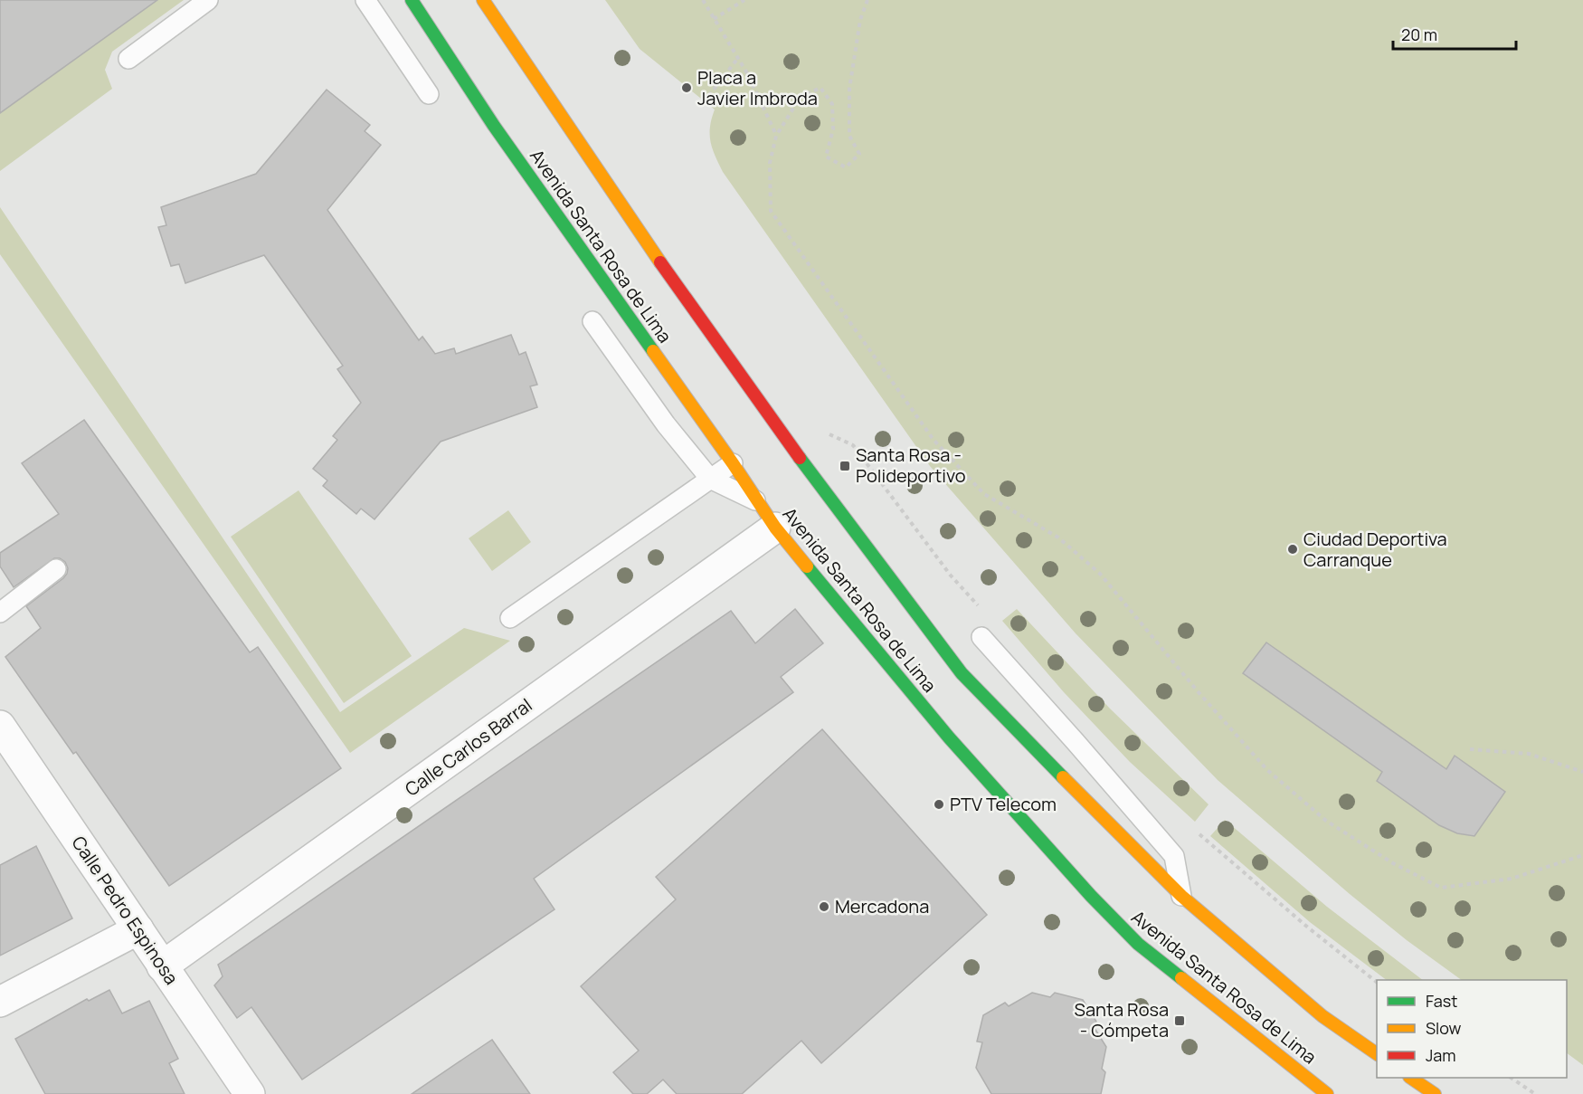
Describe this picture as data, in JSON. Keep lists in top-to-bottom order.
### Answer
{
  "streets": {
    "main road": ["Avenida Santa Rosa de Lima"],
    "street": ["Calle Carlos Barral", "Calle Pedro Espinosa"]
  },
  "crossings": [
    ["Avenida Santa Rosa de Lima", "Calle Carlos Barral"],
    ["Calle Carlos Barral", "Calle Pedro Espinosa"]
  ],
  "places": {
    "other": [
      "Placa a Javier Imbroda",
      "Ciudad Deportiva Carranque",
      "PTV Telecom",
      "Mercadona"
    ],
    "transit": ["Santa Rosa - Polideportivo", "Santa Rosa - Cómpeta"]
  },
  "legend": ["Fast", "Slow", "Jam"],
  "scale_bar": "20 m"
}
